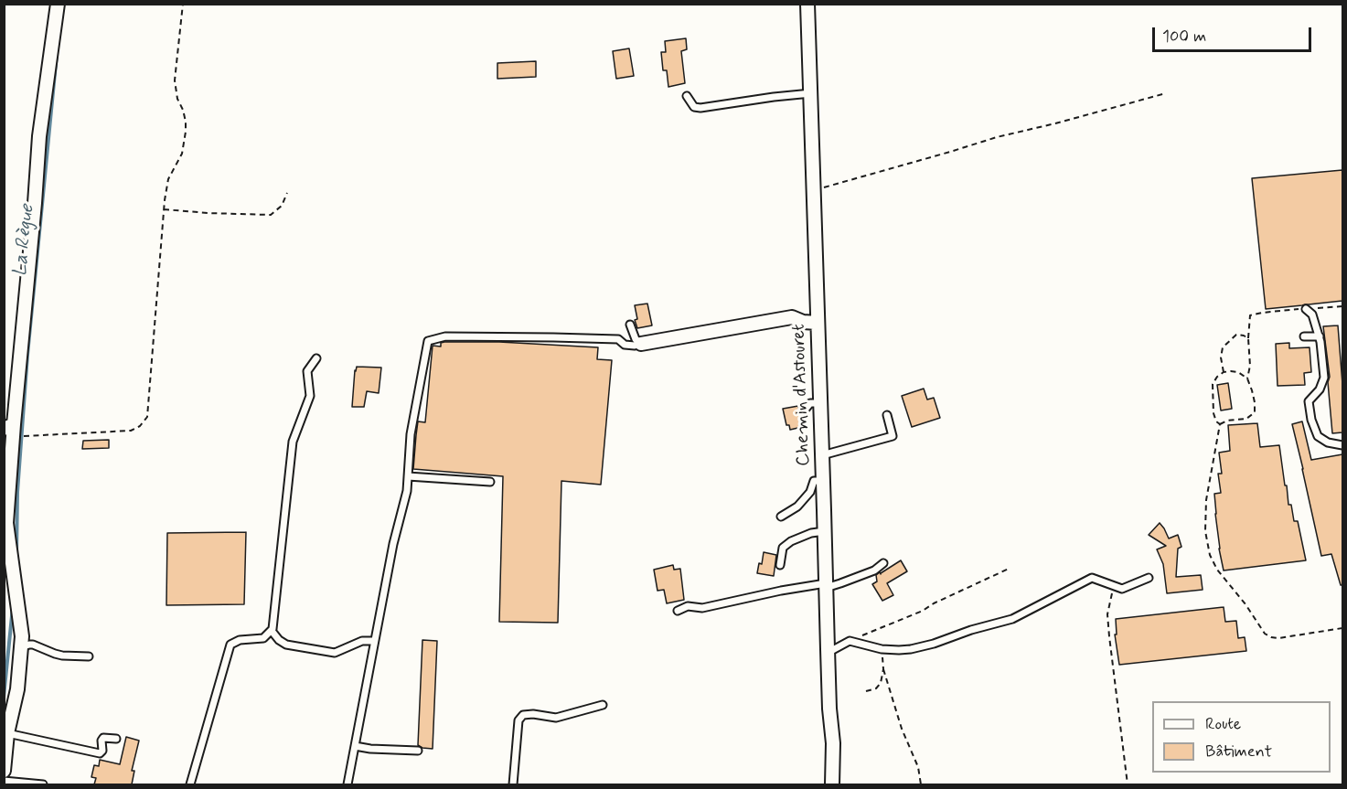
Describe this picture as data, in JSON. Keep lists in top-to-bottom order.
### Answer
{
  "streets": {
    "street": ["Chemin d'Astouret"]
  },
  "water": ["La Règue"],
  "legend": ["Route", "Bâtiment"],
  "scale_bar": "100 m"
}
